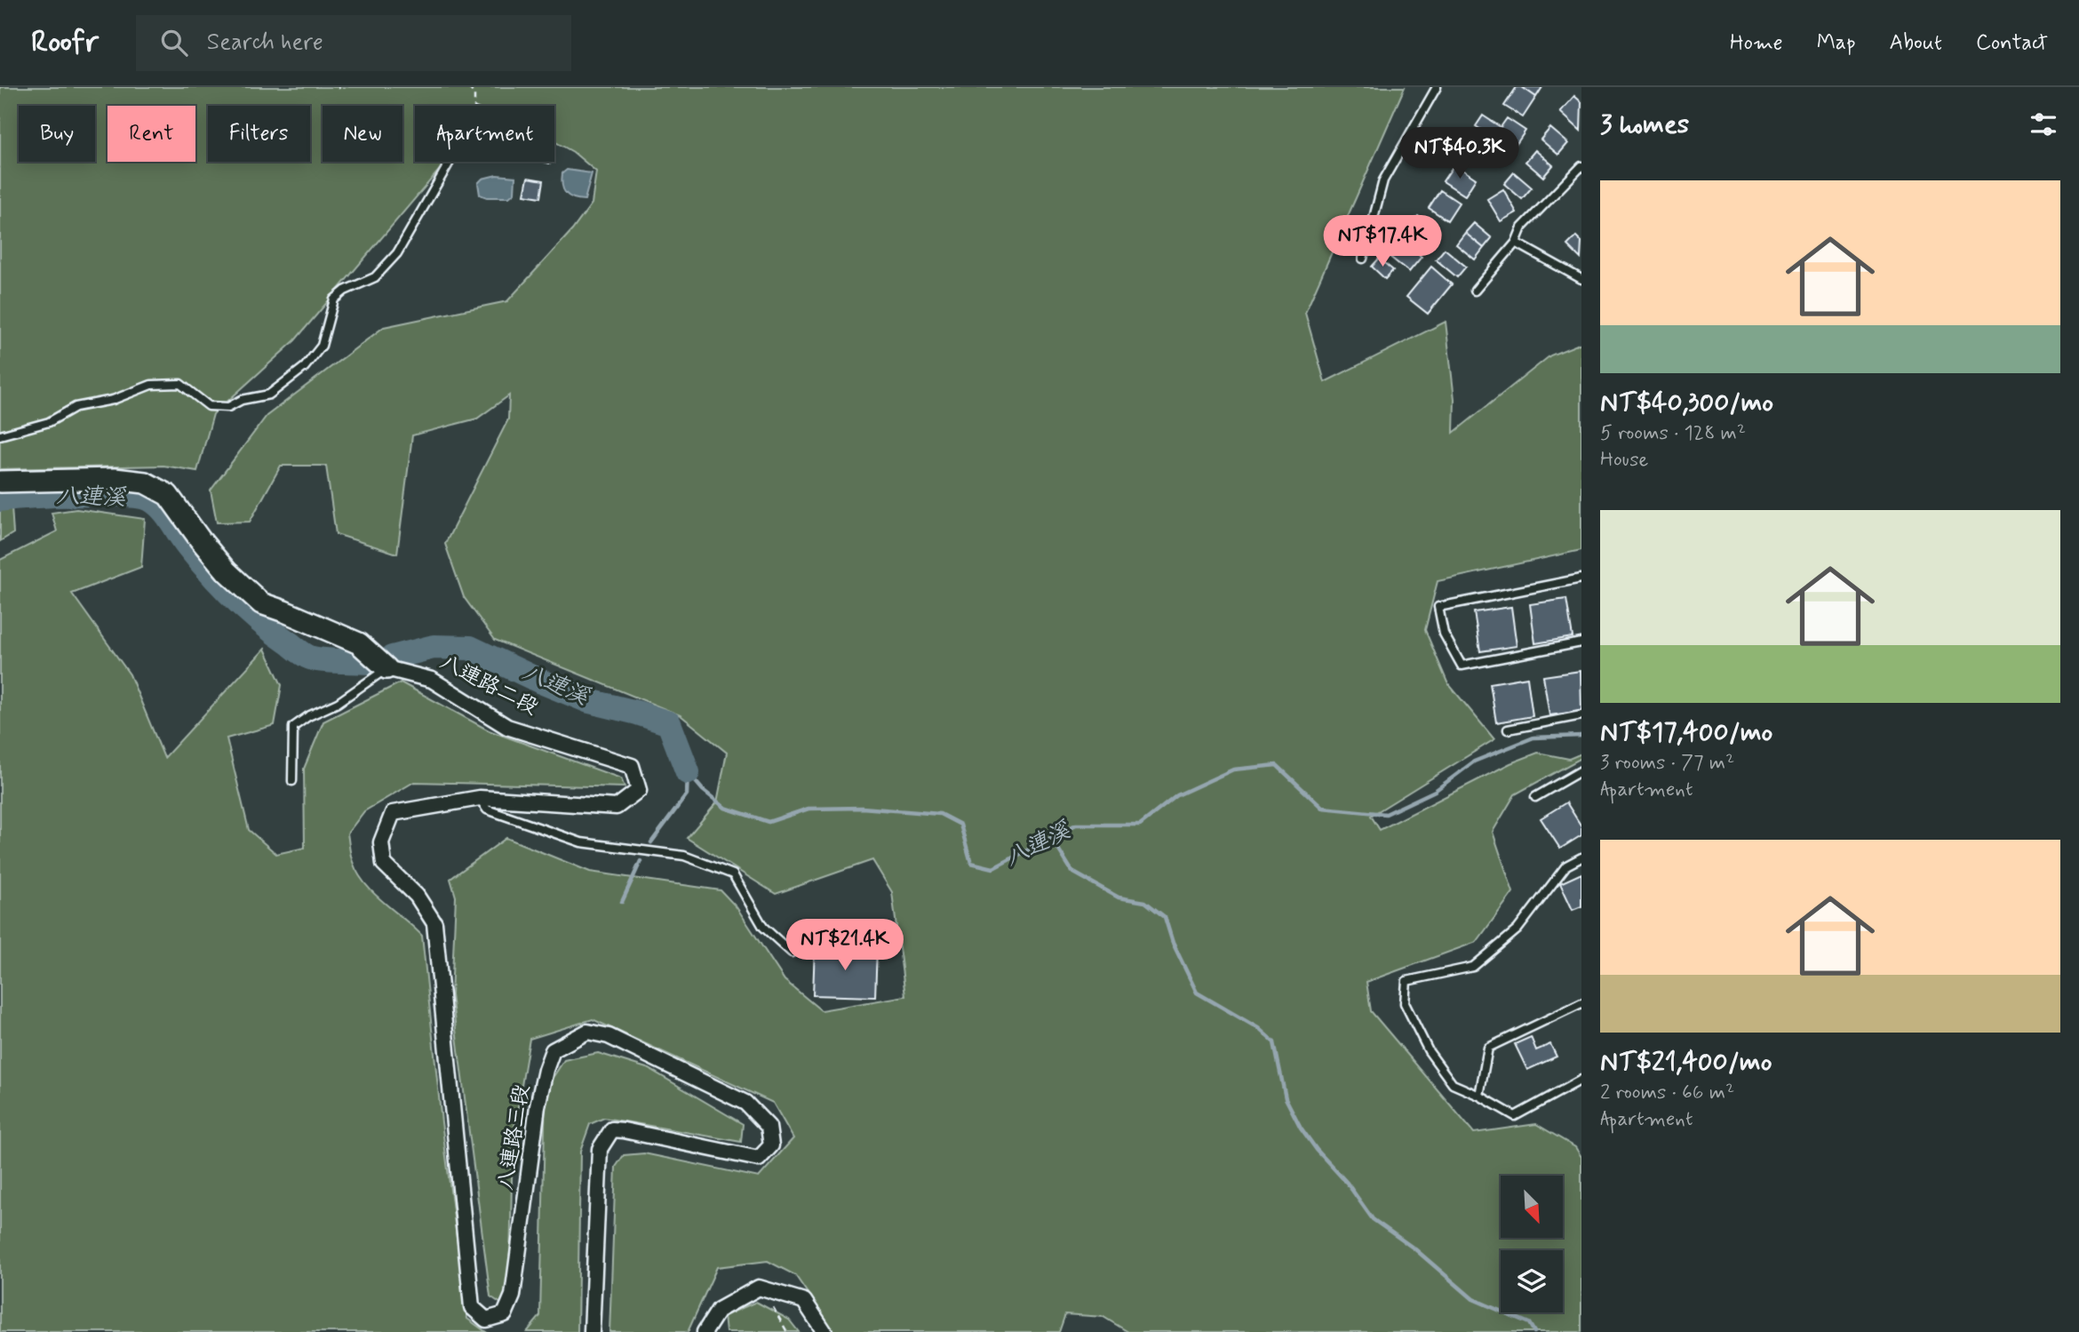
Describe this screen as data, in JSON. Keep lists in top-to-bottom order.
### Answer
{
  "streets": {
    "street": ["八連路二段", "八連路三段"]
  },
  "crossings": [
    ["八連路二段", "八連路三段"]
  ],
  "water": ["八連溪"],
  "north": "bottom right",
  "page": {
    "header": "Roofr",
    "search": "Search here",
    "nav": [
      "Home",
      "Map",
      "About",
      "Contact"
    ],
    "heading": "3 homes",
    "chip": [
      "Buy",
      "Rent",
      "Filters",
      "New",
      "Apartment"
    ],
    "price": ["NT$40.3K", "NT$17.4K", "NT$21.4K"],
    "list": [
      {
        "name": "NT$40,300/mo",
        "note": "5 rooms · 128 m² · House"
      },
      {
        "name": "NT$17,400/mo",
        "note": "3 rooms · 77 m² · Apartment"
      },
      {
        "name": "NT$21,400/mo",
        "note": "2 rooms · 66 m² · Apartment"
      }
    ]
  }
}
